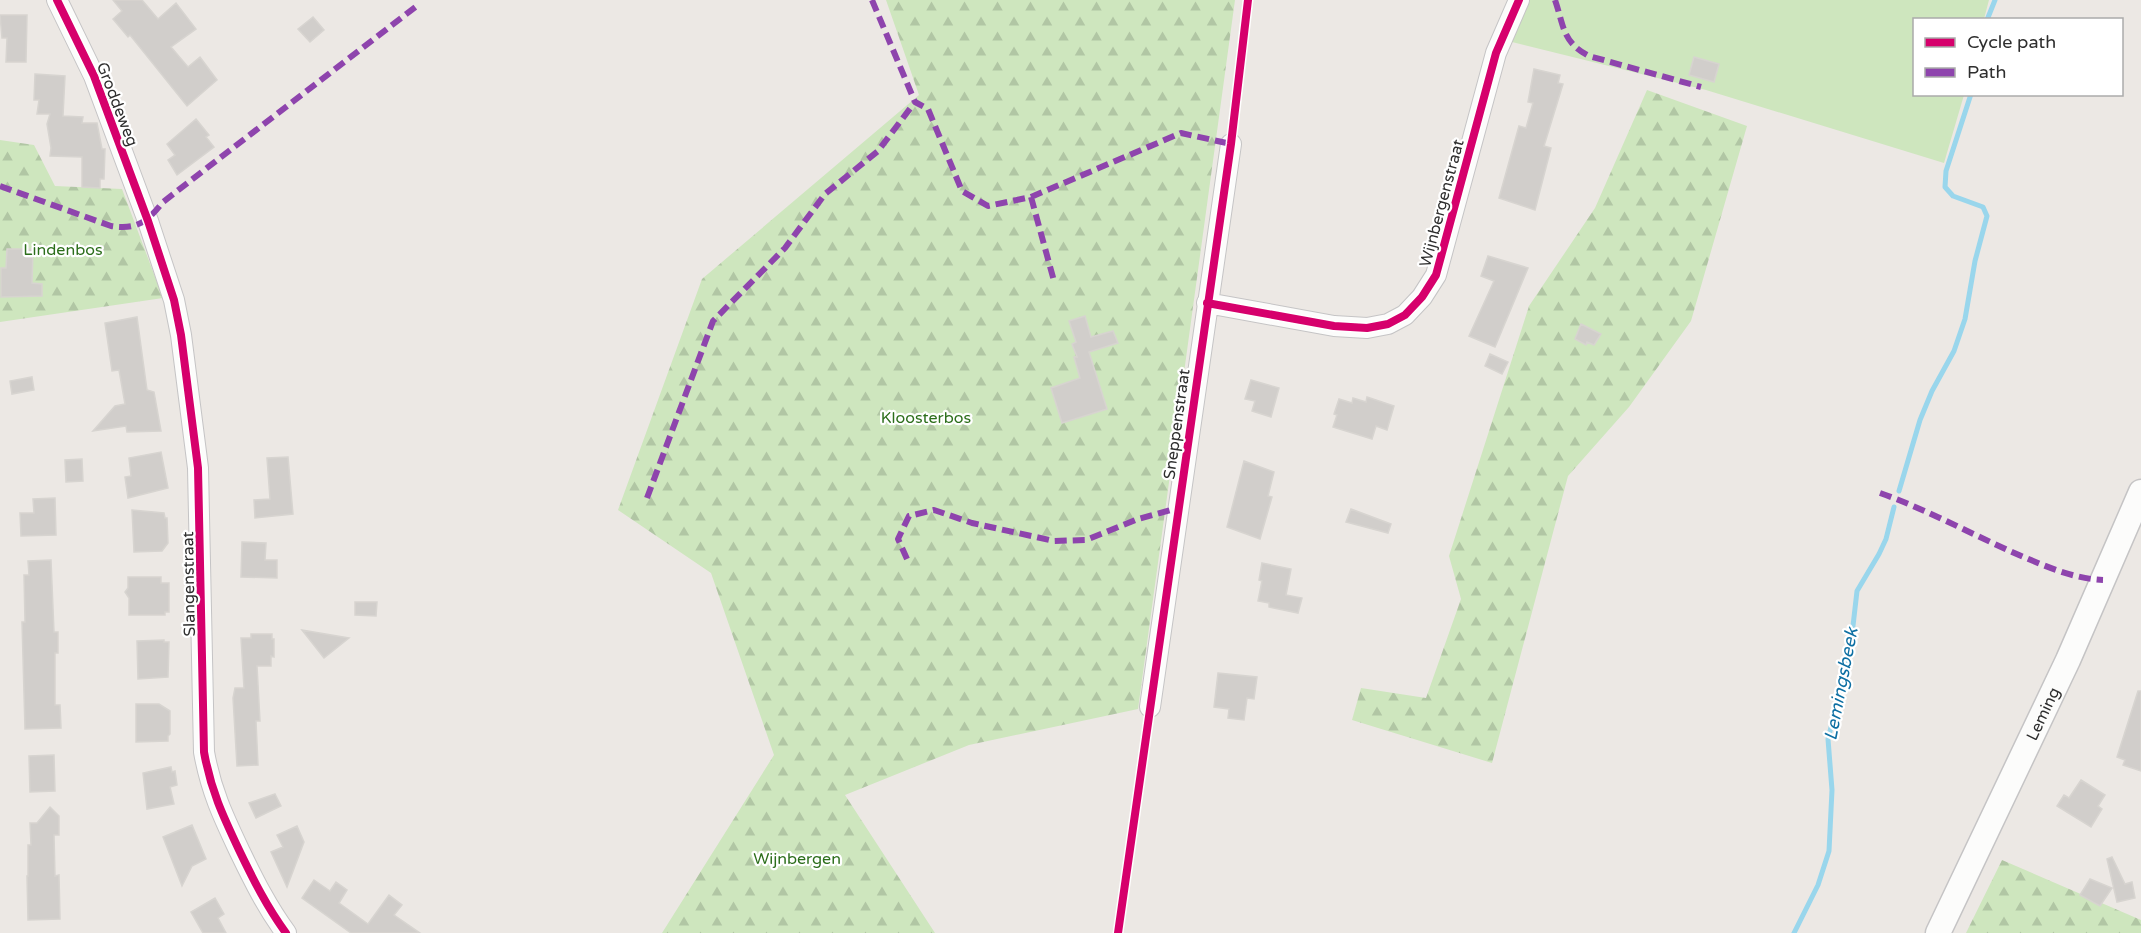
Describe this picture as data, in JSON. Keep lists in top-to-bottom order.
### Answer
{
  "streets": {
    "street": [
      "Groddeweg",
      "Wijnbergenstraat",
      "Sneppenstraat",
      "Slangenstraat",
      "Leming"
    ]
  },
  "crossings": [
    ["Groddeweg", "Slangenstraat"],
    ["Wijnbergenstraat", "Sneppenstraat"]
  ],
  "water": ["Lemingsbeek"],
  "parks": ["Lindenbos", "Kloosterbos", "Wijnbergen"],
  "legend": ["Cycle path", "Path"]
}
